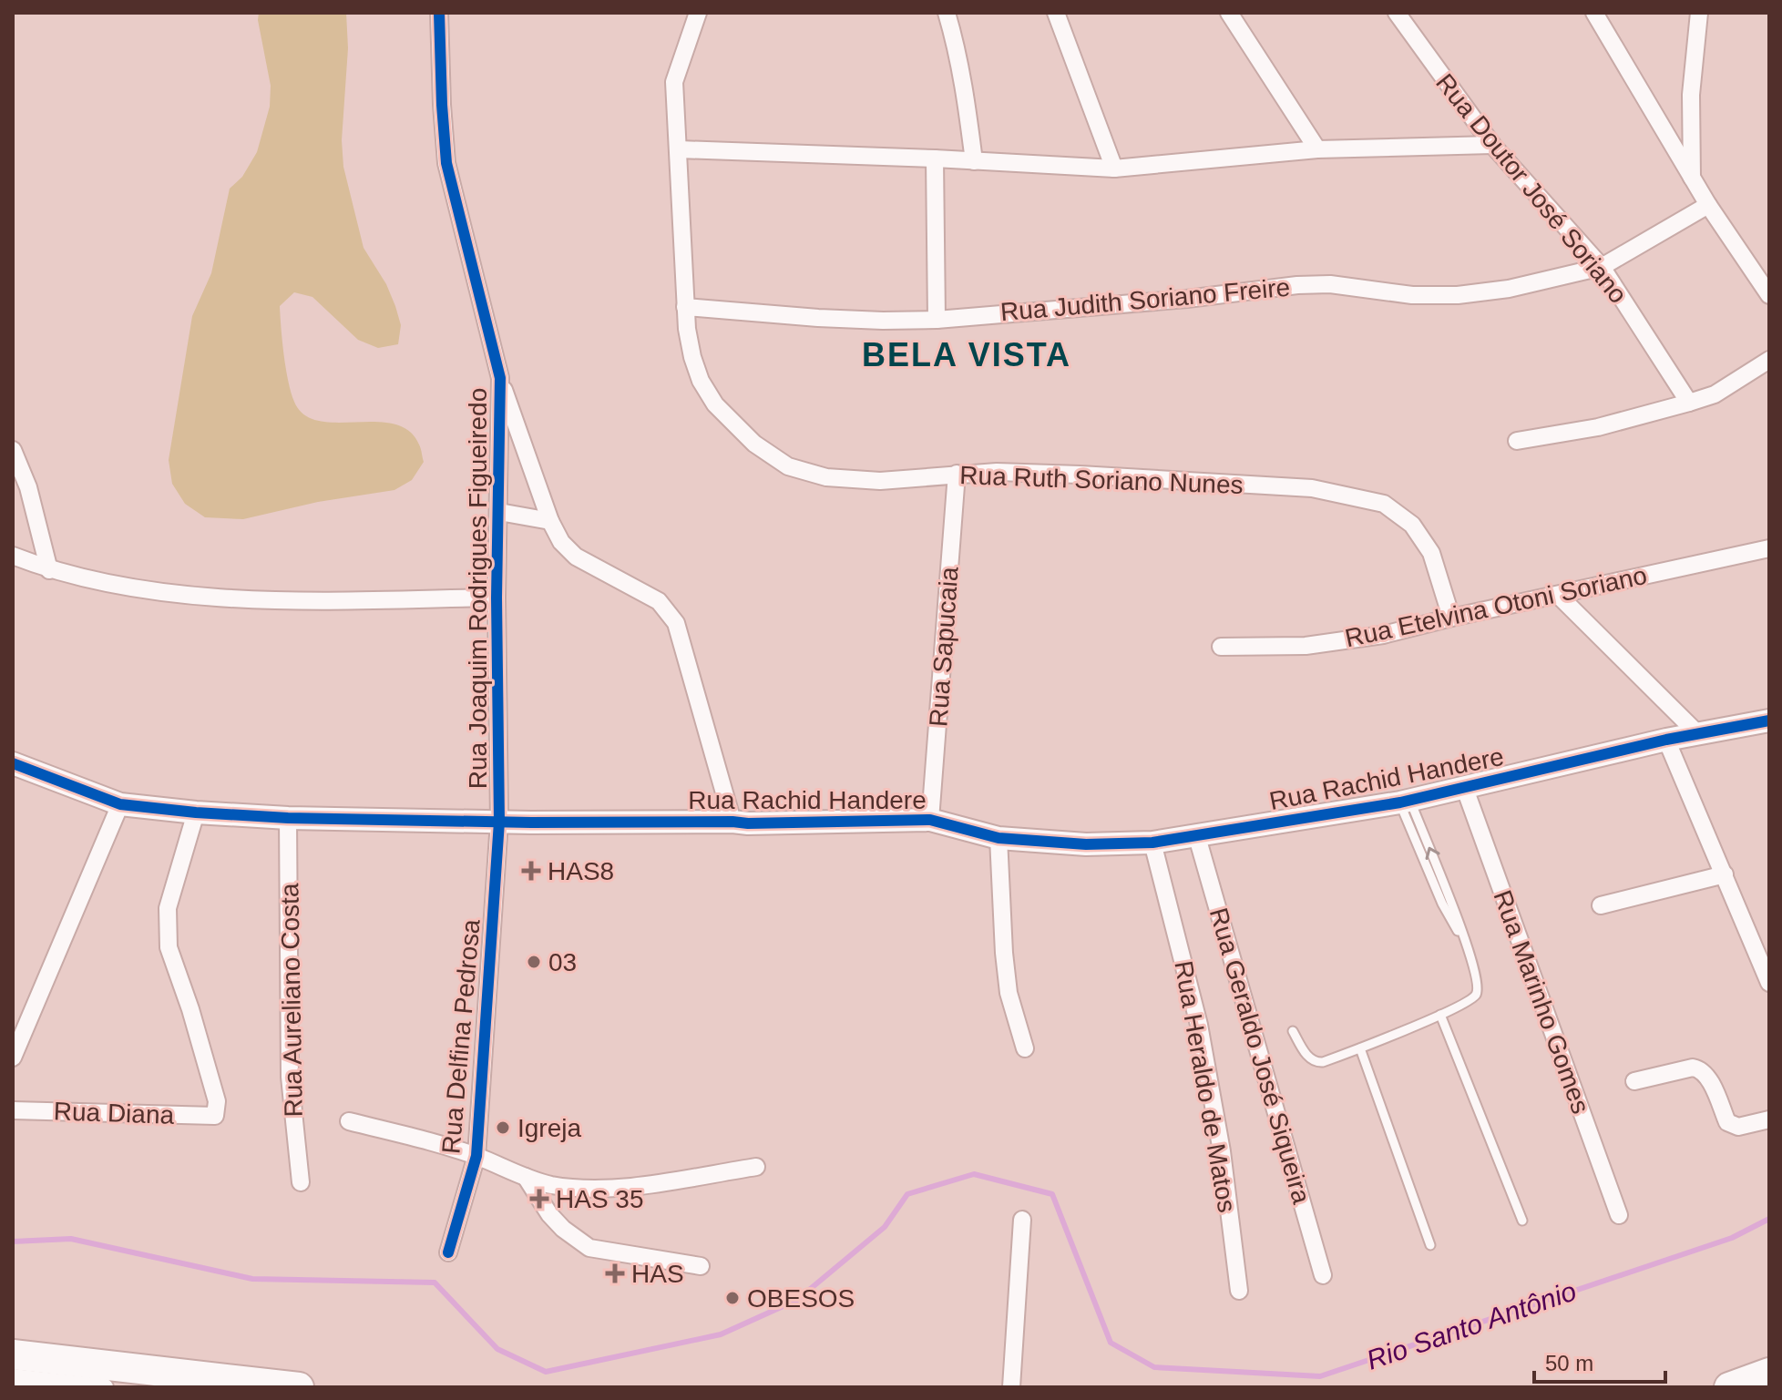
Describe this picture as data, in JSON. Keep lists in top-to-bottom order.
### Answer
{
  "streets": {
    "street": [
      "Rua Doutor José Soriano",
      "Rua Judith Soriano Freire",
      "Rua Ruth Soriano Nunes",
      "Rua Joaquim Rodrigues Figueiredo",
      "Rua Etelvina Otoni Soriano",
      "Rua Sapucaia",
      "Rua Rachid Handere",
      "Rua Aureliano Costa",
      "Rua Marinho Gomes",
      "Rua Delfina Pedrosa",
      "Rua Geraldo José Siqueira",
      "Rua Heraldo de Matos",
      "Rua Diana"
    ]
  },
  "crossings": [
    ["Rua Doutor José Soriano", "Rua Judith Soriano Freire"],
    ["Rua Judith Soriano Freire", "Rua Ruth Soriano Nunes"],
    ["Rua Ruth Soriano Nunes", "Rua Etelvina Otoni Soriano"],
    ["Rua Ruth Soriano Nunes", "Rua Sapucaia"],
    ["Rua Joaquim Rodrigues Figueiredo", "Rua Rachid Handere"],
    ["Rua Joaquim Rodrigues Figueiredo", "Rua Delfina Pedrosa"],
    ["Rua Sapucaia", "Rua Rachid Handere"],
    ["Rua Rachid Handere", "Rua Aureliano Costa"],
    ["Rua Rachid Handere", "Rua Marinho Gomes"],
    ["Rua Rachid Handere", "Rua Delfina Pedrosa"],
    ["Rua Rachid Handere", "Rua Geraldo José Siqueira"],
    ["Rua Rachid Handere", "Rua Heraldo de Matos"],
    ["Rua Rachid Handere", "Rua Diana"]
  ],
  "districts": ["BELA VISTA"],
  "water": ["Rio Santo Antônio"],
  "places": {
    "health": ["HAS8", "HAS 35", "HAS"],
    "other": ["03", "Igreja", "OBESOS"]
  },
  "scale_bar": "50 m"
}
